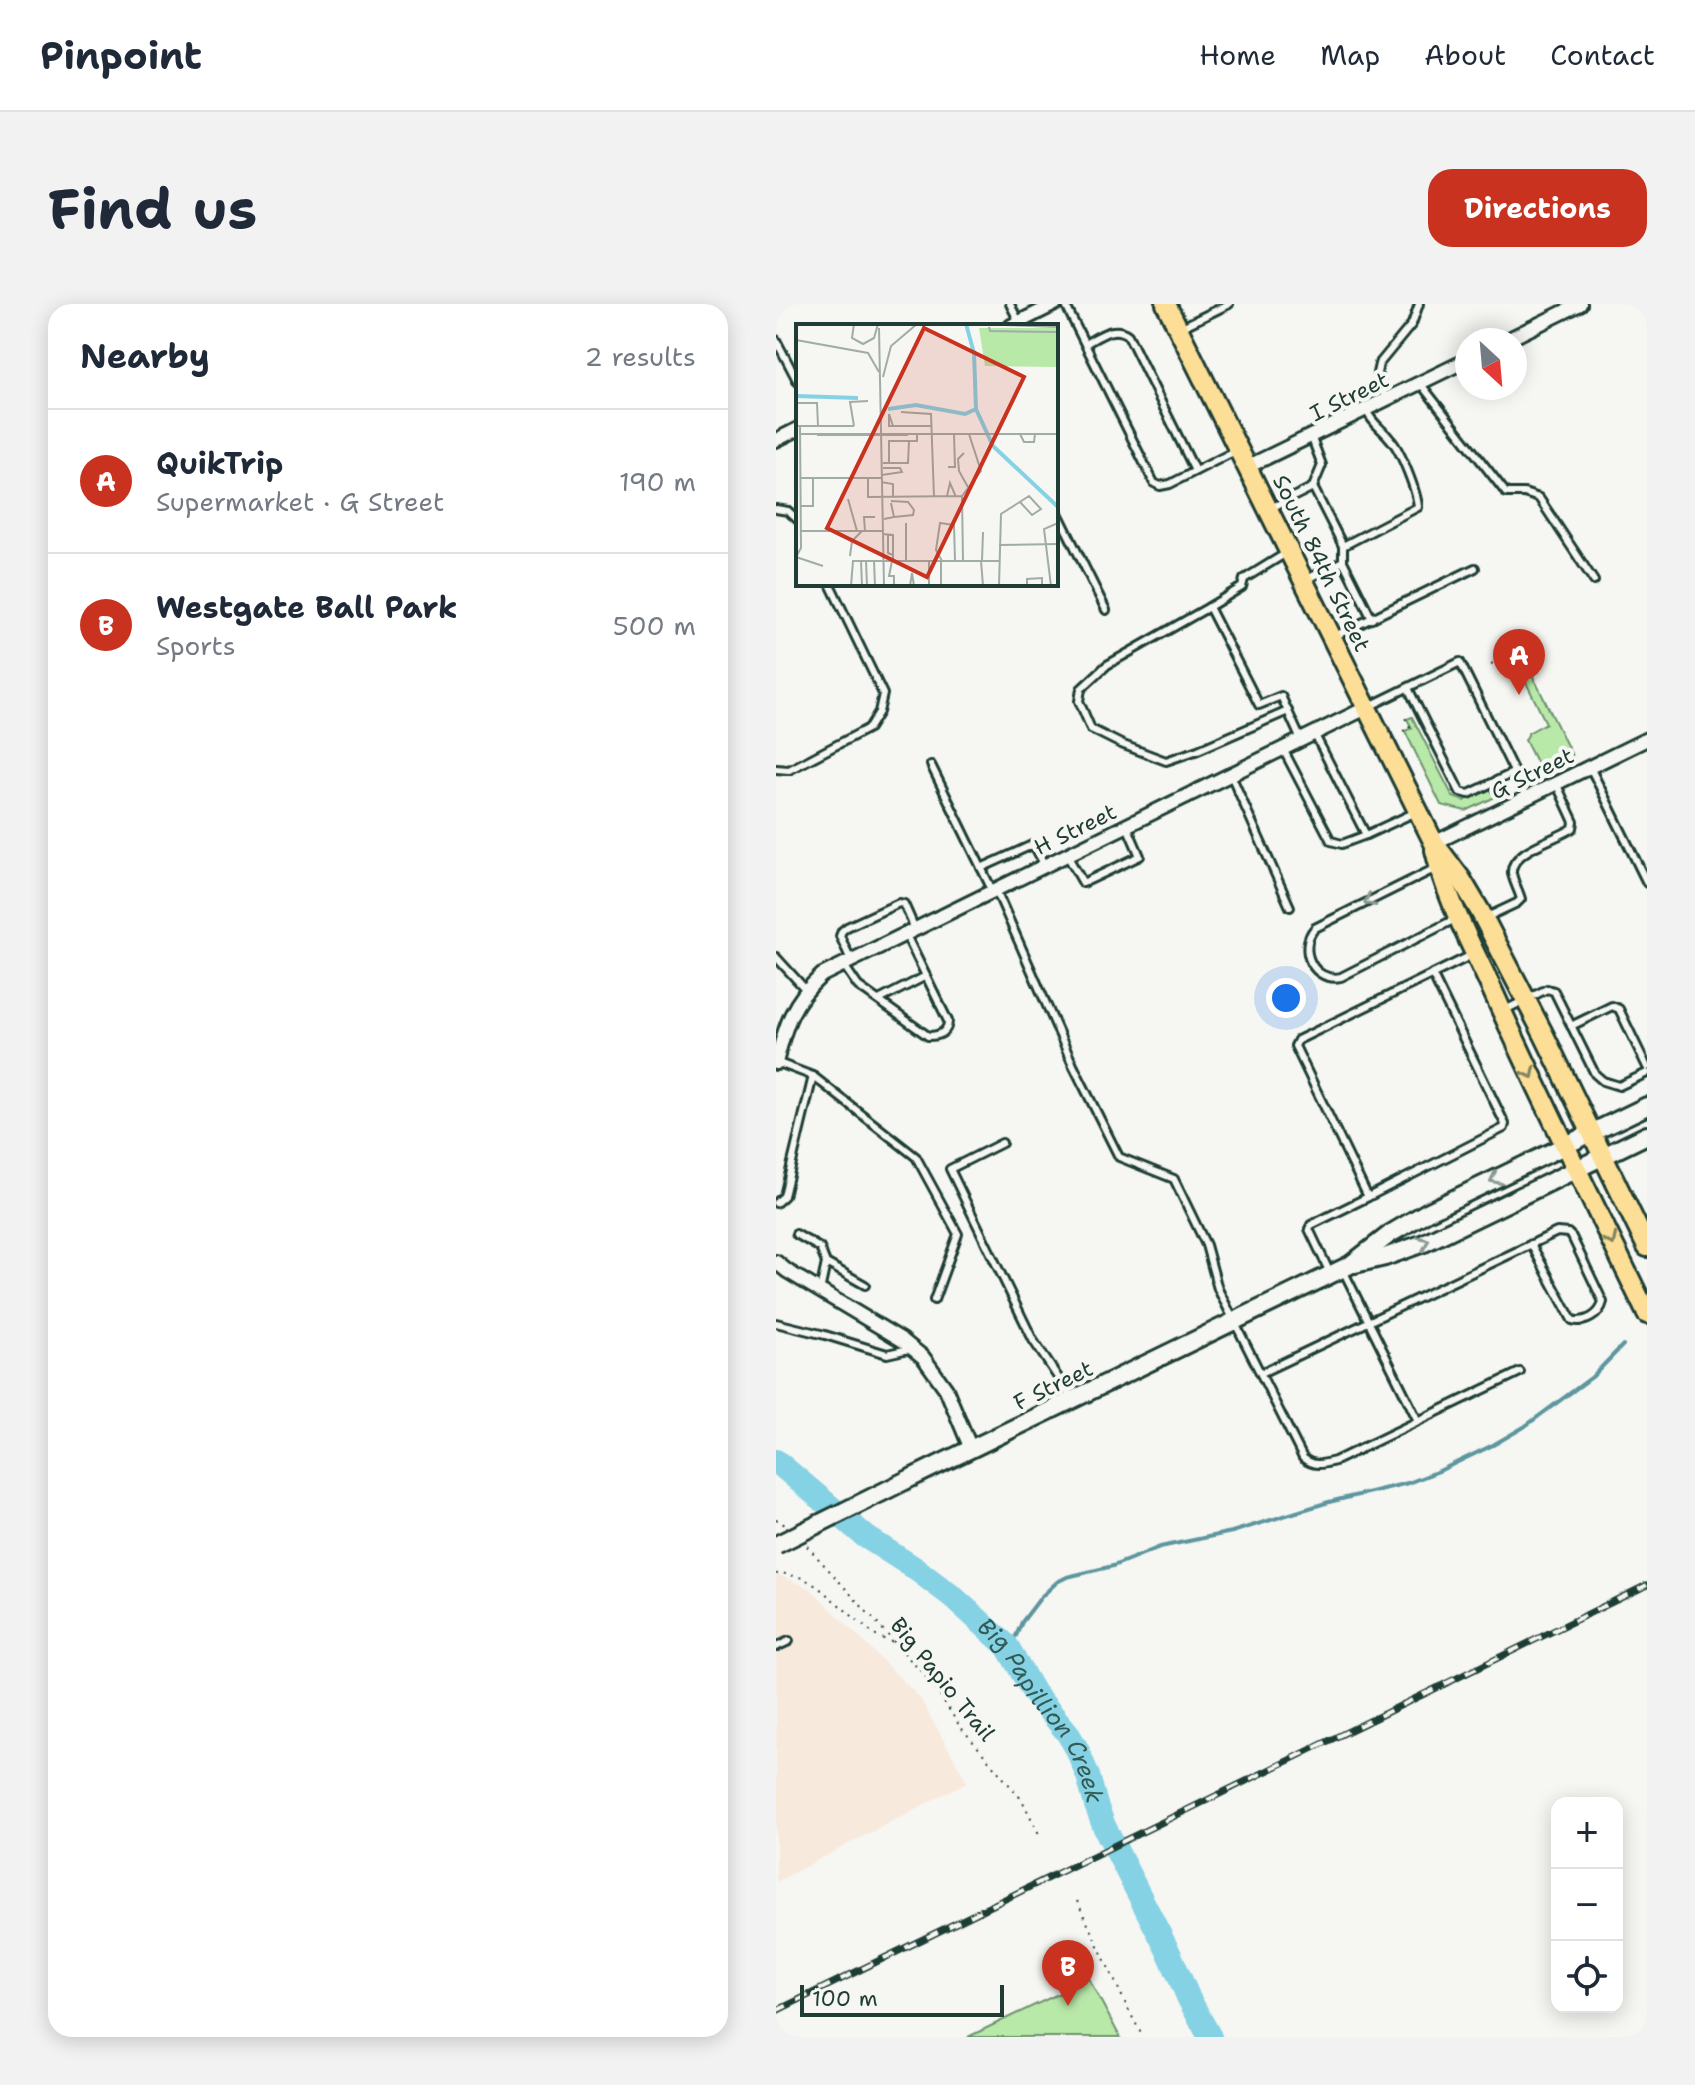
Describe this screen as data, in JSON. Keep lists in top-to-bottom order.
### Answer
{
  "streets": {
    "main road": ["South 84th Street"],
    "street": [
      "I Street",
      "G Street",
      "H Street",
      "F Street"
    ],
    "path": ["Big Papio Trail"]
  },
  "crossings": [
    ["I Street", "South 84th Street"],
    ["South 84th Street", "G Street"],
    ["South 84th Street", "H Street"],
    ["South 84th Street", "F Street"]
  ],
  "water": ["Big Papillion Creek"],
  "scale_bar": "100 m",
  "north": "bottom right",
  "page": {
    "header": "Pinpoint",
    "nav": [
      "Home",
      "Map",
      "About",
      "Contact"
    ],
    "buttons": "Directions",
    "title": "Find us",
    "heading": ["Nearby", "2 results"],
    "list": [
      {
        "mark": "A",
        "name": "QuikTrip",
        "note": "Supermarket · G Street",
        "value": "190 m"
      },
      {
        "mark": "B",
        "name": "Westgate Ball Park",
        "note": "Sports",
        "value": "500 m"
      }
    ],
    "pins": ["A", "B"],
    "map_buttons": ["+", "−"],
    "scale": "100 m"
  }
}
